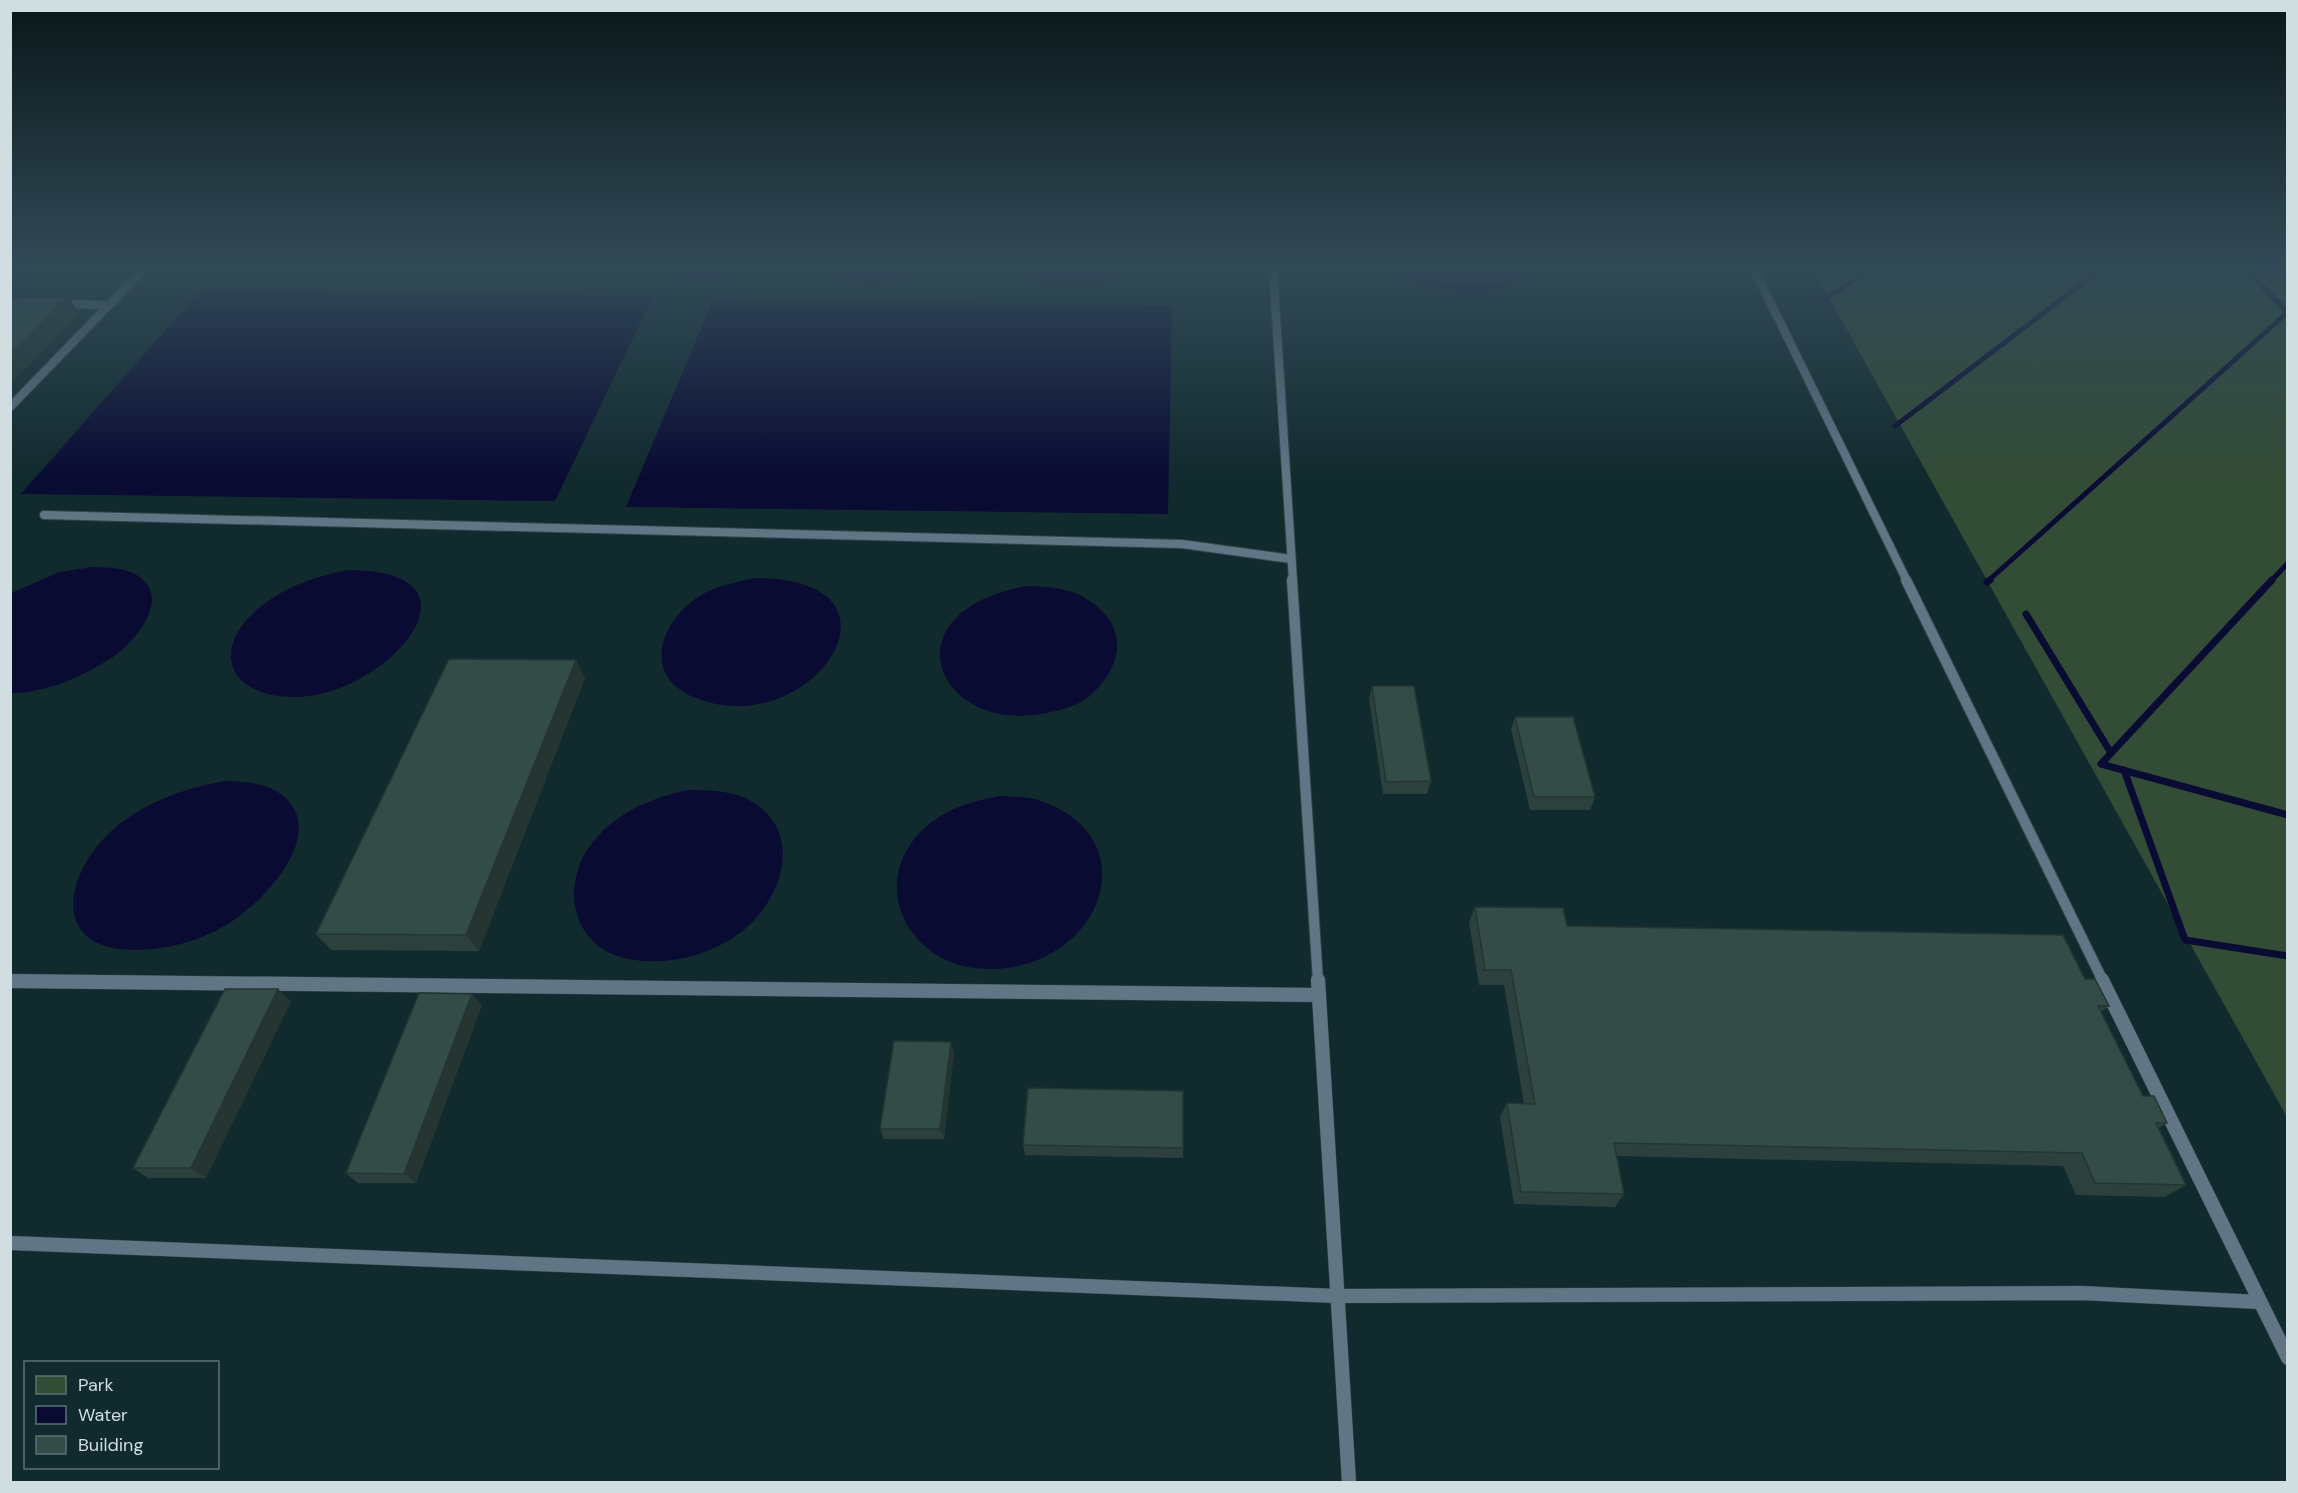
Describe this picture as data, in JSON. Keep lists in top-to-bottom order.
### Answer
{
  "legend": ["Park", "Water", "Building"]
}
